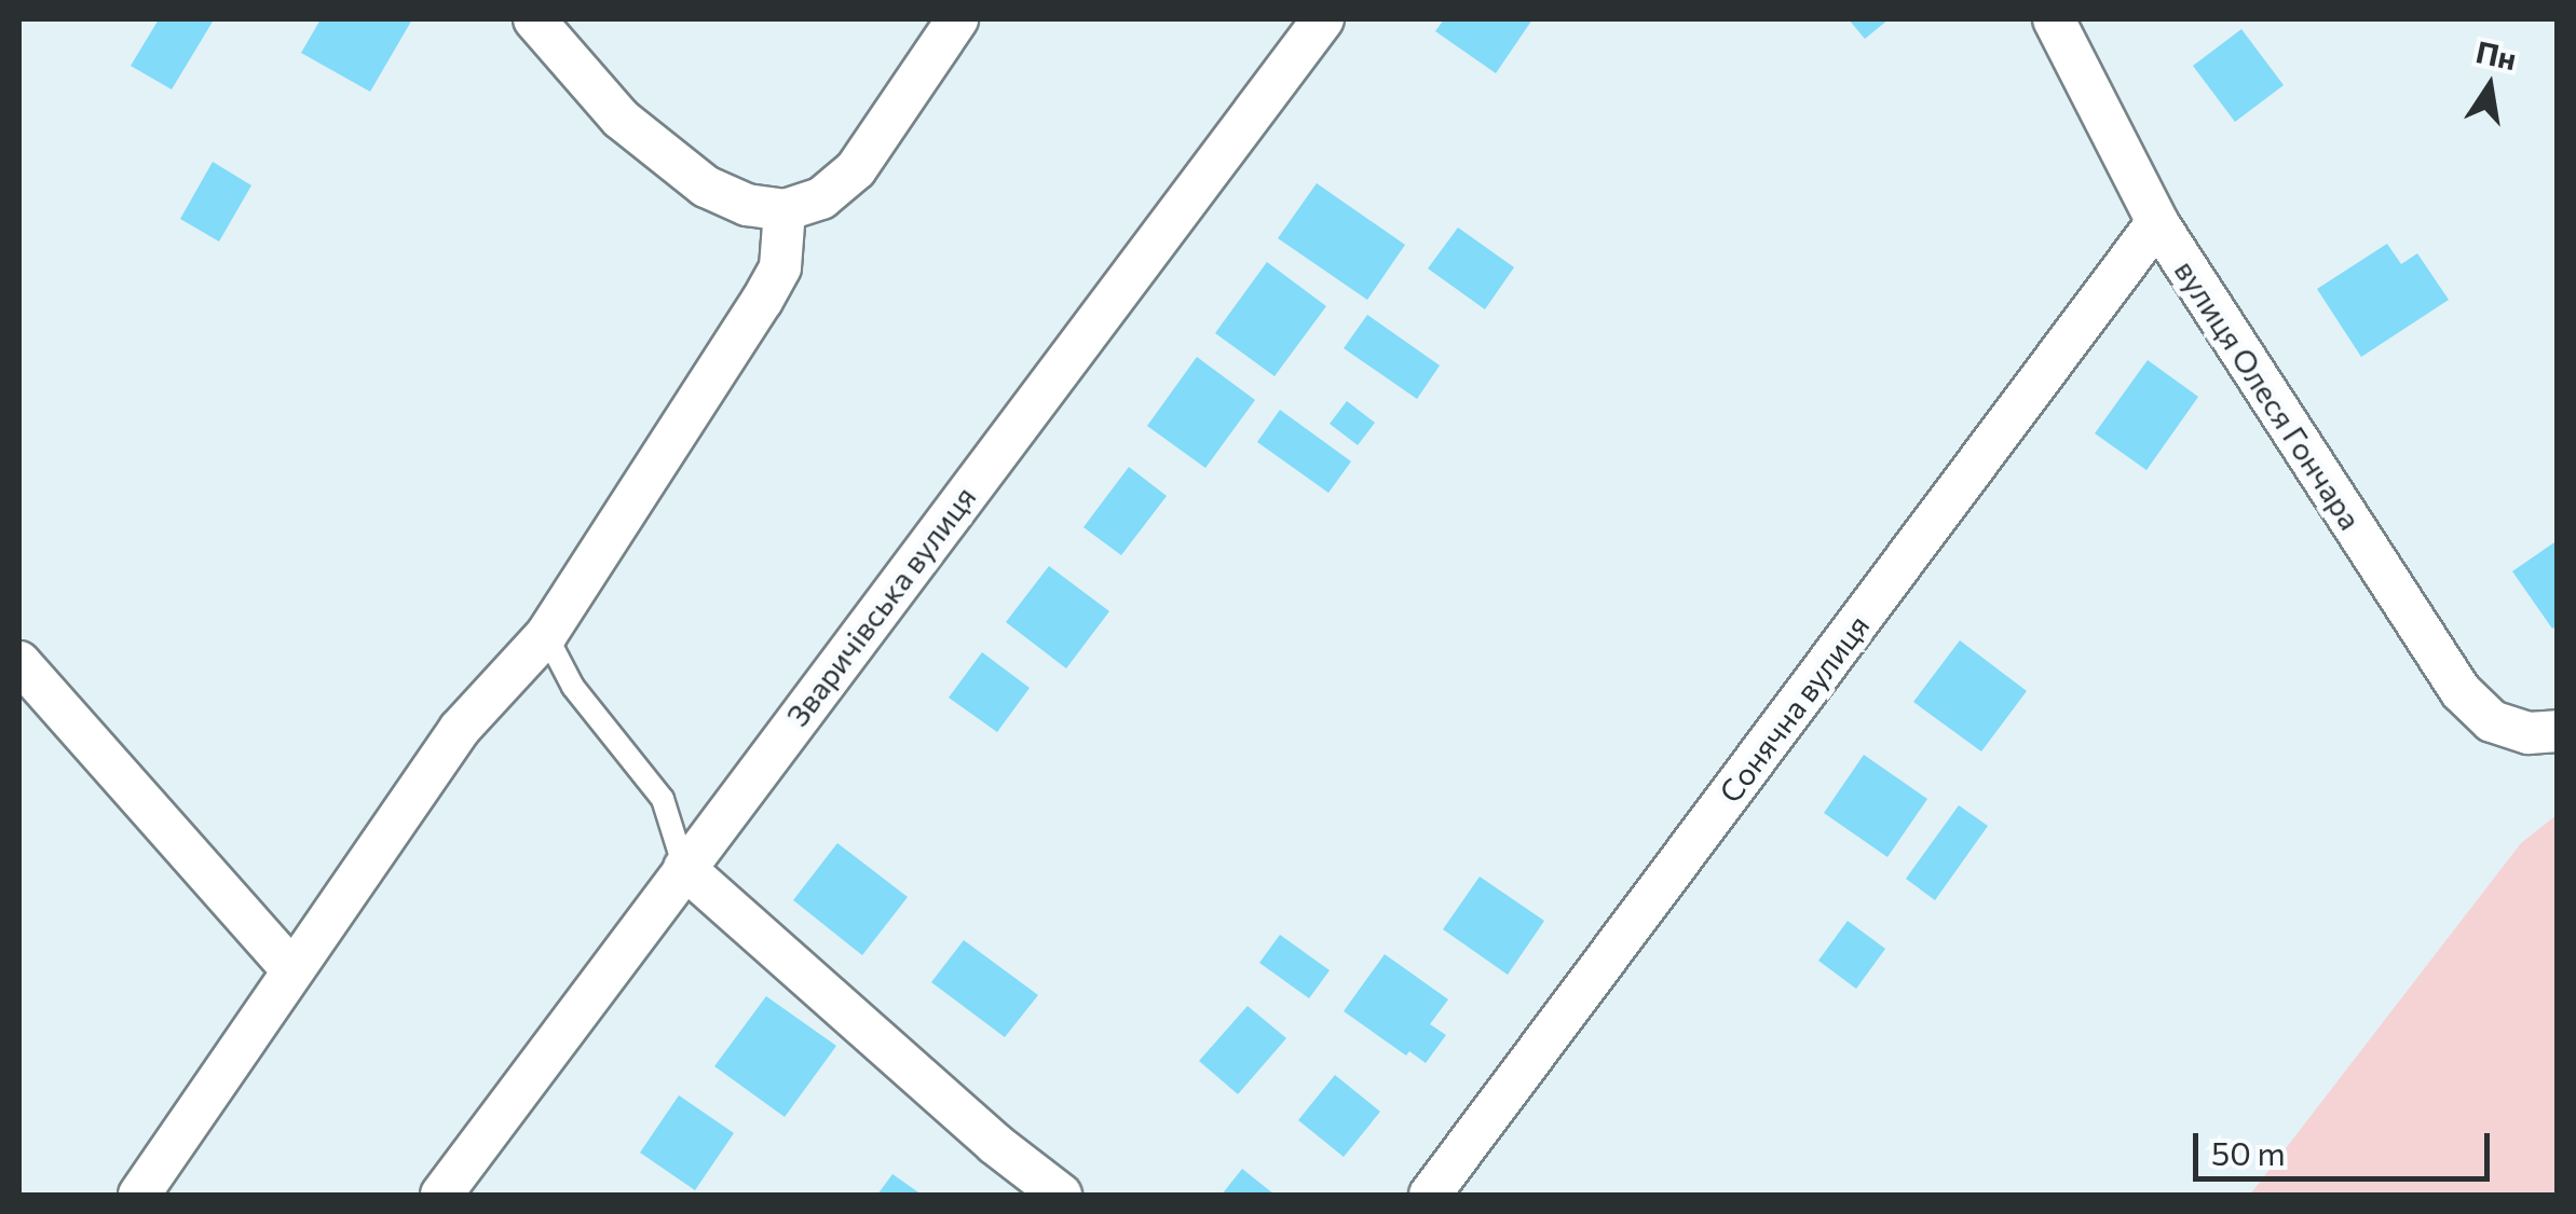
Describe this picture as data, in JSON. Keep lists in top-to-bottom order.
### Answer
{
  "streets": {
    "street": ["вулиця Олеся Гончара", "Зваричівська вулиця", "Сонячна вулиця"]
  },
  "crossings": [
    ["вулиця Олеся Гончара", "Сонячна вулиця"]
  ],
  "scale_bar": "50 m",
  "north": "top"
}
